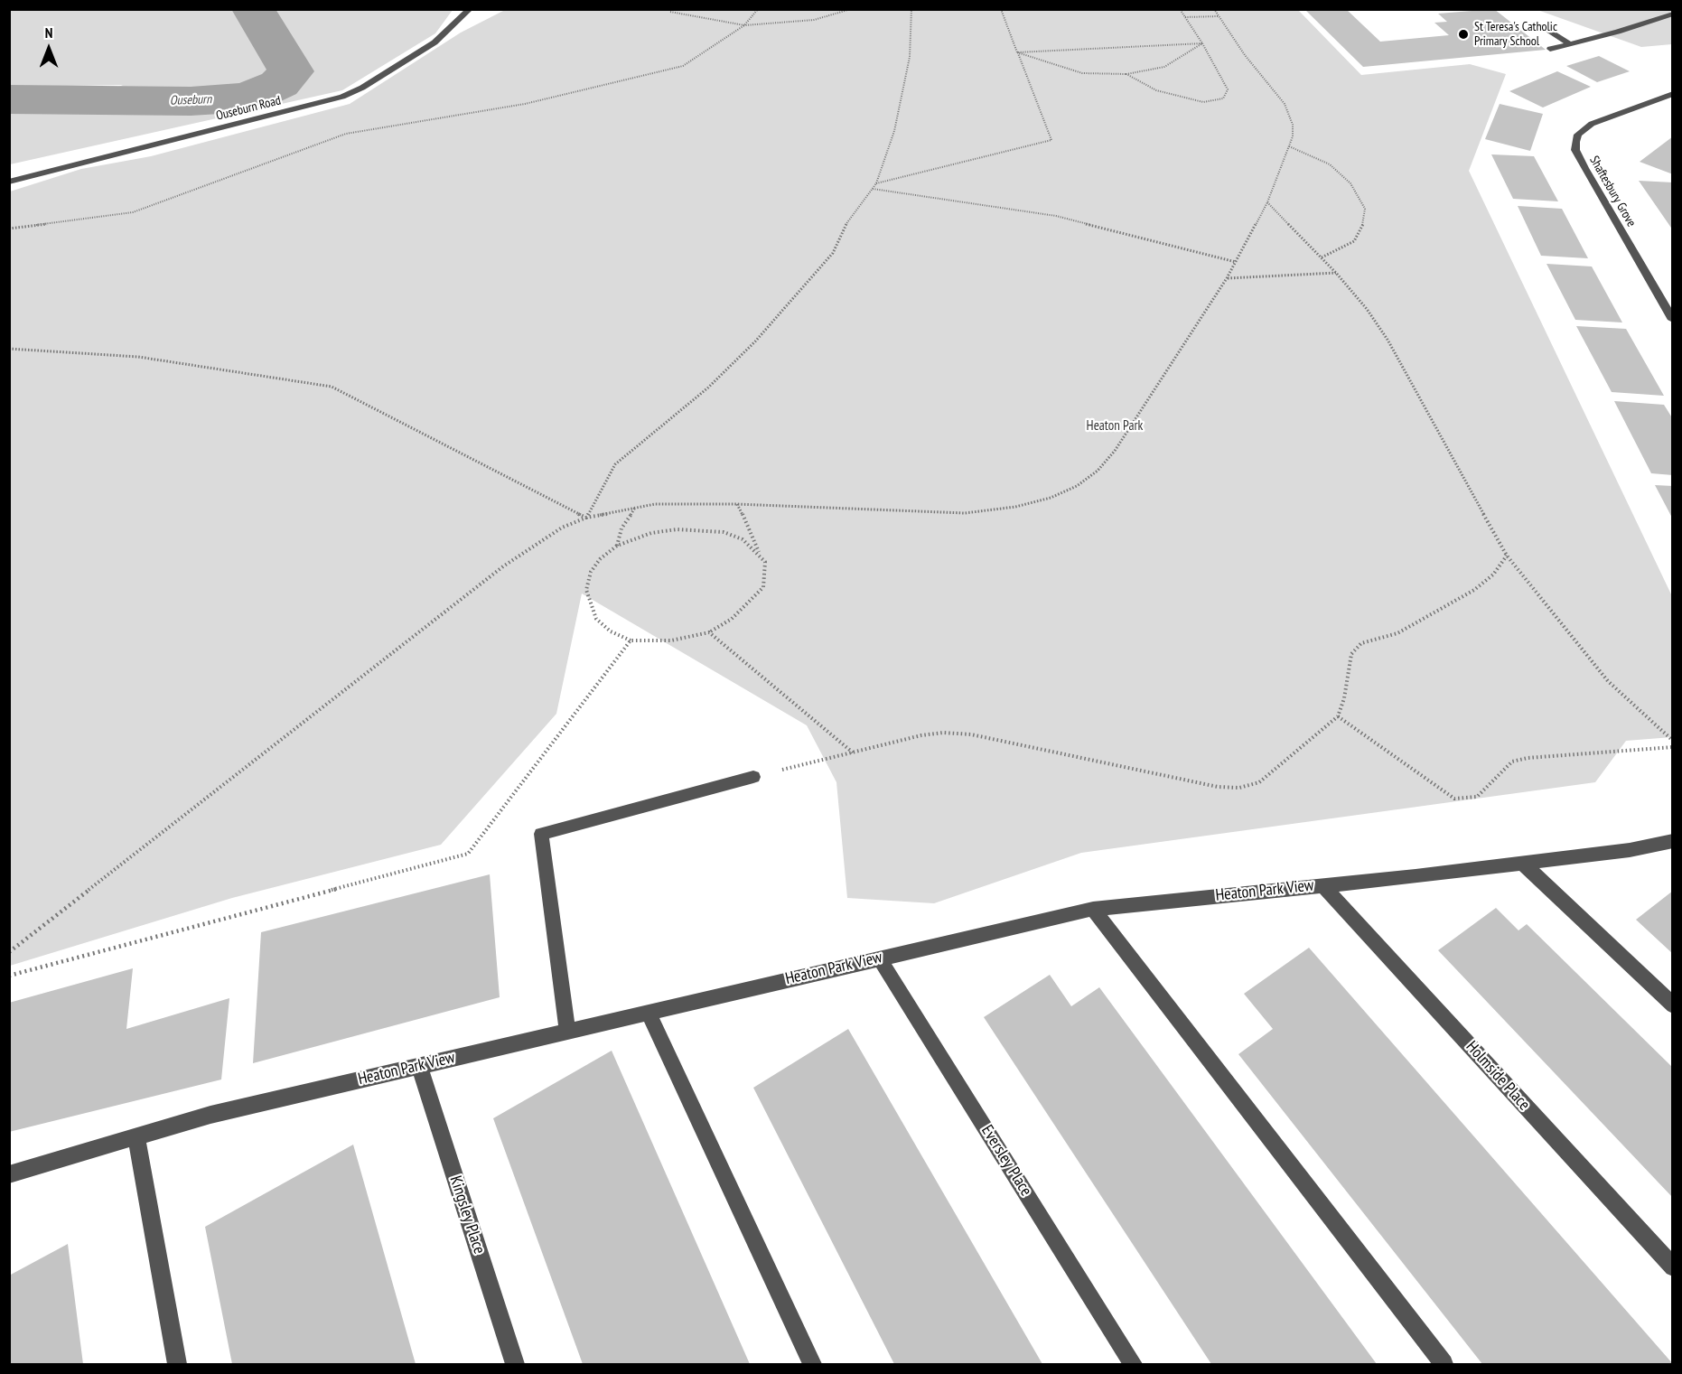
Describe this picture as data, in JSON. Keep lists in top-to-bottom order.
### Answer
{
  "streets": {
    "street": [
      "Ouseburn Road",
      "Shaftesbury Grove",
      "Heaton Park View",
      "Holmside Place",
      "Eversley Place",
      "Kingsley Place"
    ]
  },
  "crossings": [
    ["Heaton Park View", "Holmside Place"],
    ["Heaton Park View", "Eversley Place"],
    ["Heaton Park View", "Kingsley Place"]
  ],
  "water": ["Ouseburn"],
  "parks": ["Heaton Park"],
  "places": ["St Teresa's Catholic Primary School"],
  "north": "top"
}
